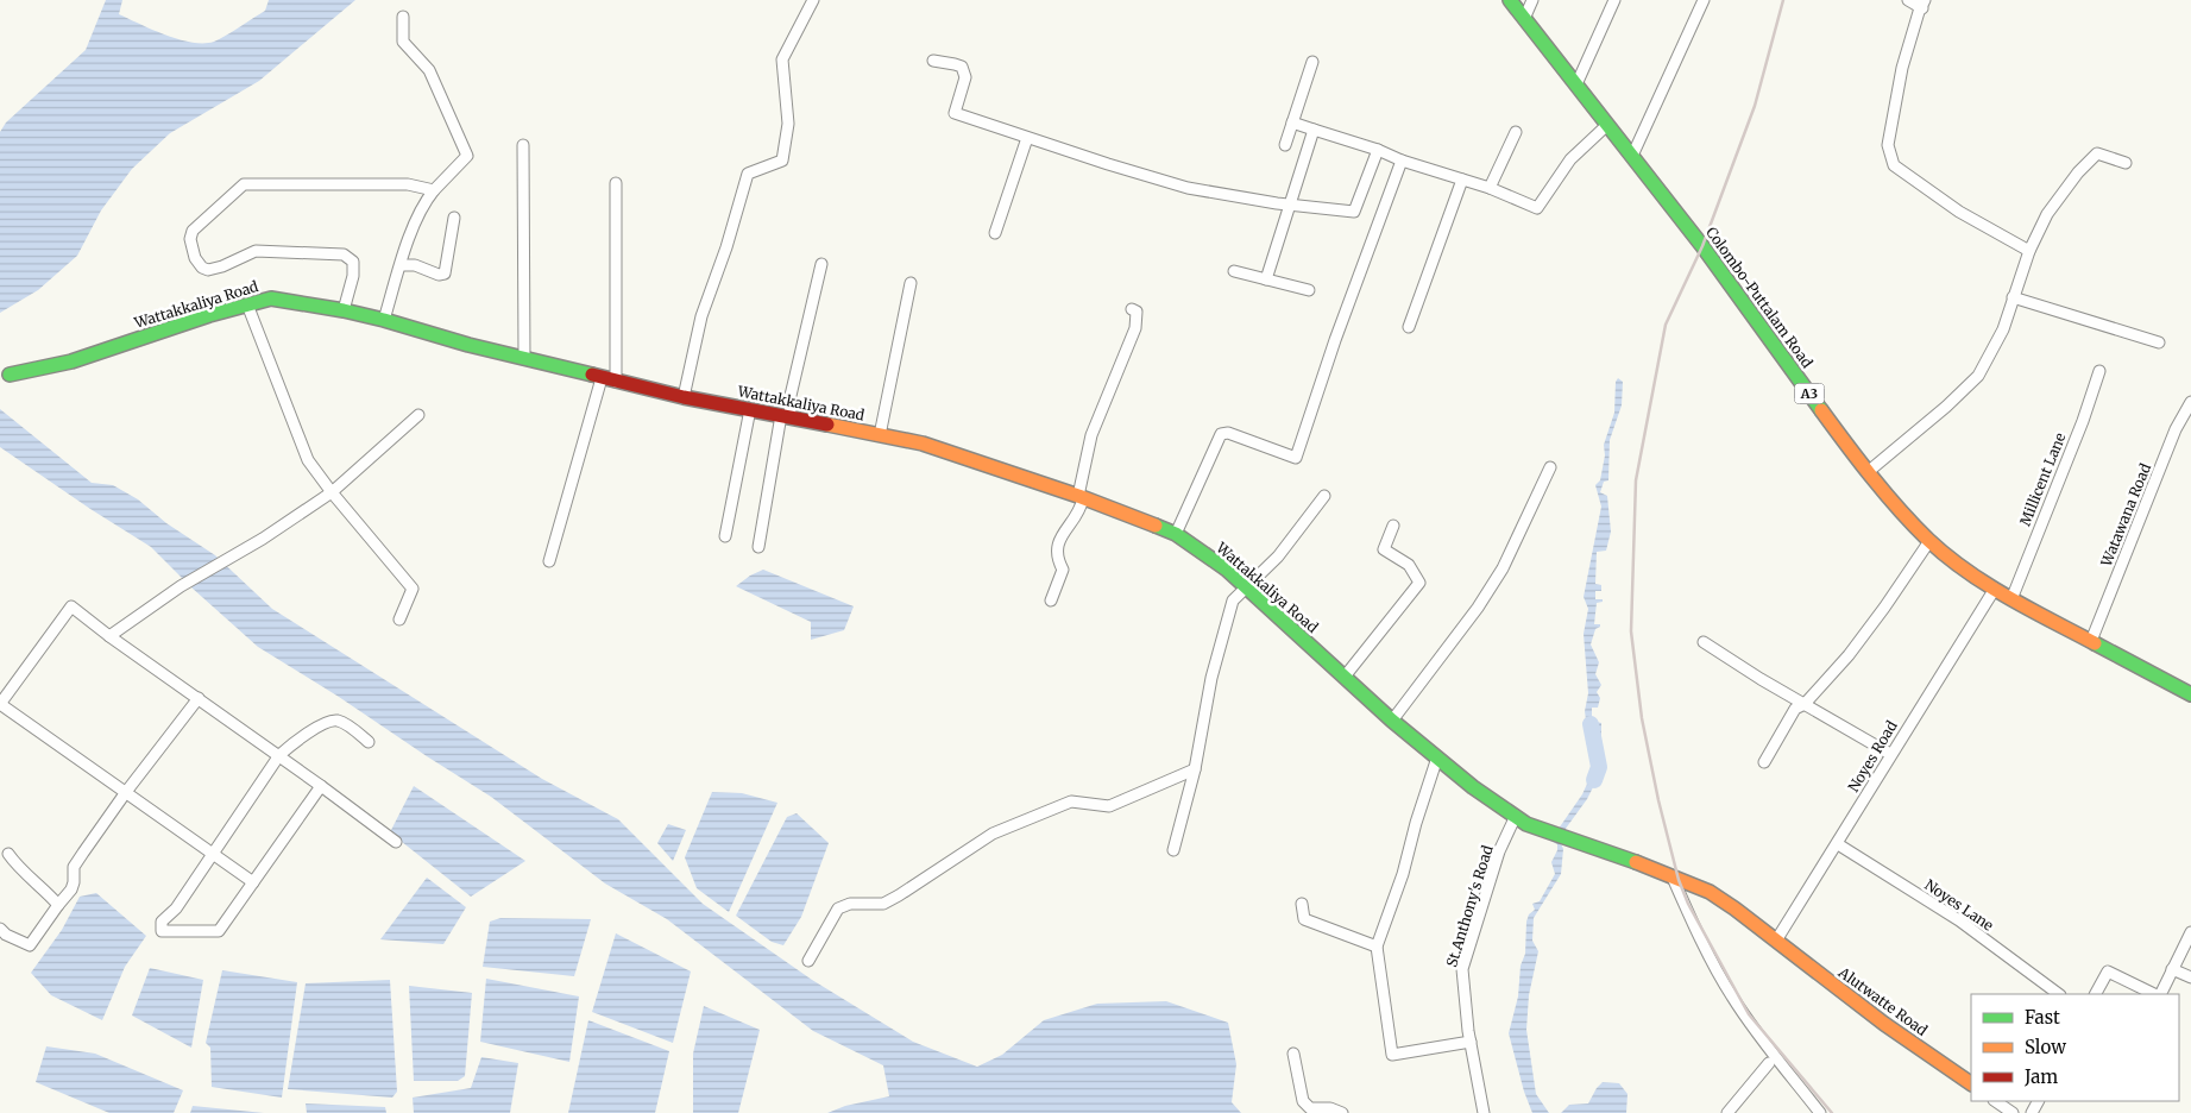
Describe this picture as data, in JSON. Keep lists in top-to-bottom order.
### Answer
{
  "streets": {
    "main road": [
      "Colombo-Puttalam Road",
      "Wattakkaliya Road",
      "A3",
      "Alutwatte Road"
    ],
    "street": [
      "Millicent Lane",
      "Watawana Road",
      "Noyes Road",
      "Noyes Lane",
      "St.Anthony's Road"
    ]
  },
  "crossings": [
    ["Colombo-Puttalam Road", "Millicent Lane"],
    ["Colombo-Puttalam Road", "Watawana Road"],
    ["Colombo-Puttalam Road", "Noyes Road"],
    ["Wattakkaliya Road", "Noyes Road"],
    ["Wattakkaliya Road", "St.Anthony's Road"],
    ["Wattakkaliya Road", "Alutwatte Road"],
    ["Noyes Road", "Noyes Lane"],
    ["Noyes Road", "Alutwatte Road"]
  ],
  "legend": ["Fast", "Slow", "Jam"]
}
